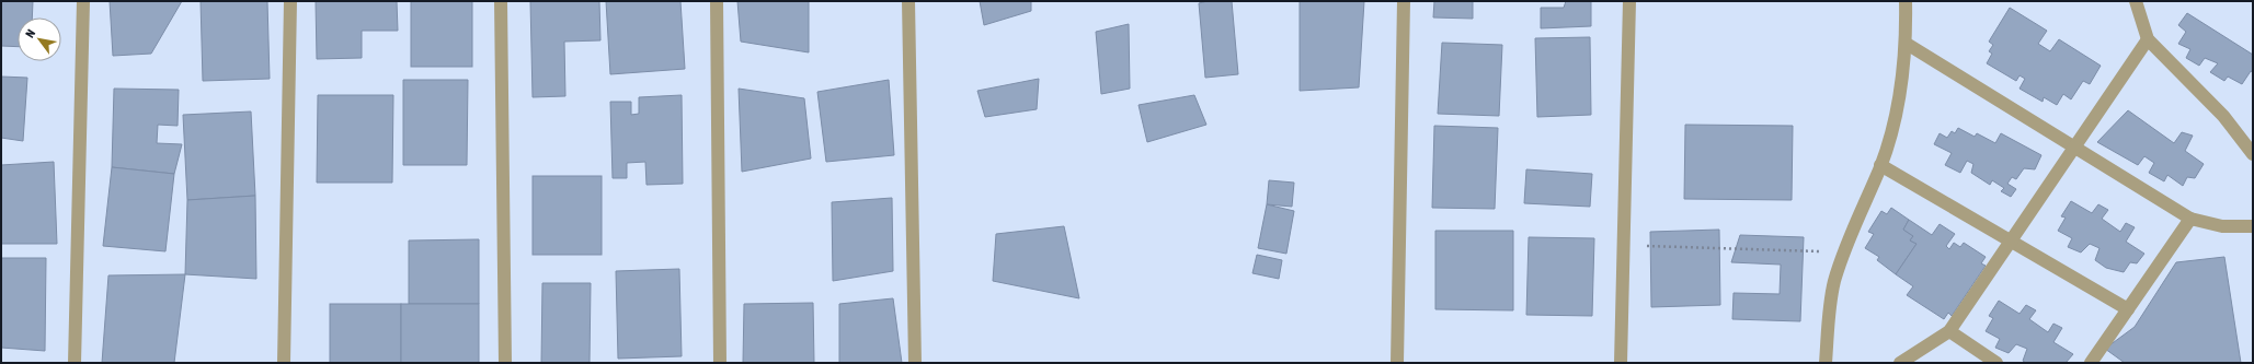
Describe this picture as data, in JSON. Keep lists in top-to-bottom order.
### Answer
{
  "north": "top left"
}
